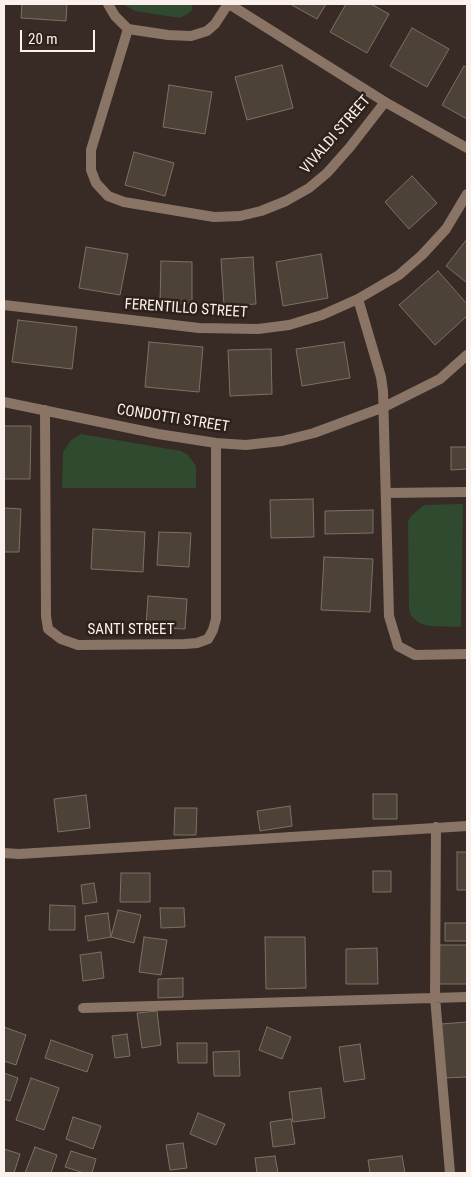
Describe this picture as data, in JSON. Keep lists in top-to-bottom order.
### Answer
{
  "streets": {
    "street": [
      "VIVALDI STREET",
      "FERENTILLO STREET",
      "CONDOTTI STREET",
      "SANTI STREET"
    ]
  },
  "crossings": [
    ["CONDOTTI STREET", "SANTI STREET"]
  ],
  "scale_bar": "20 m"
}
